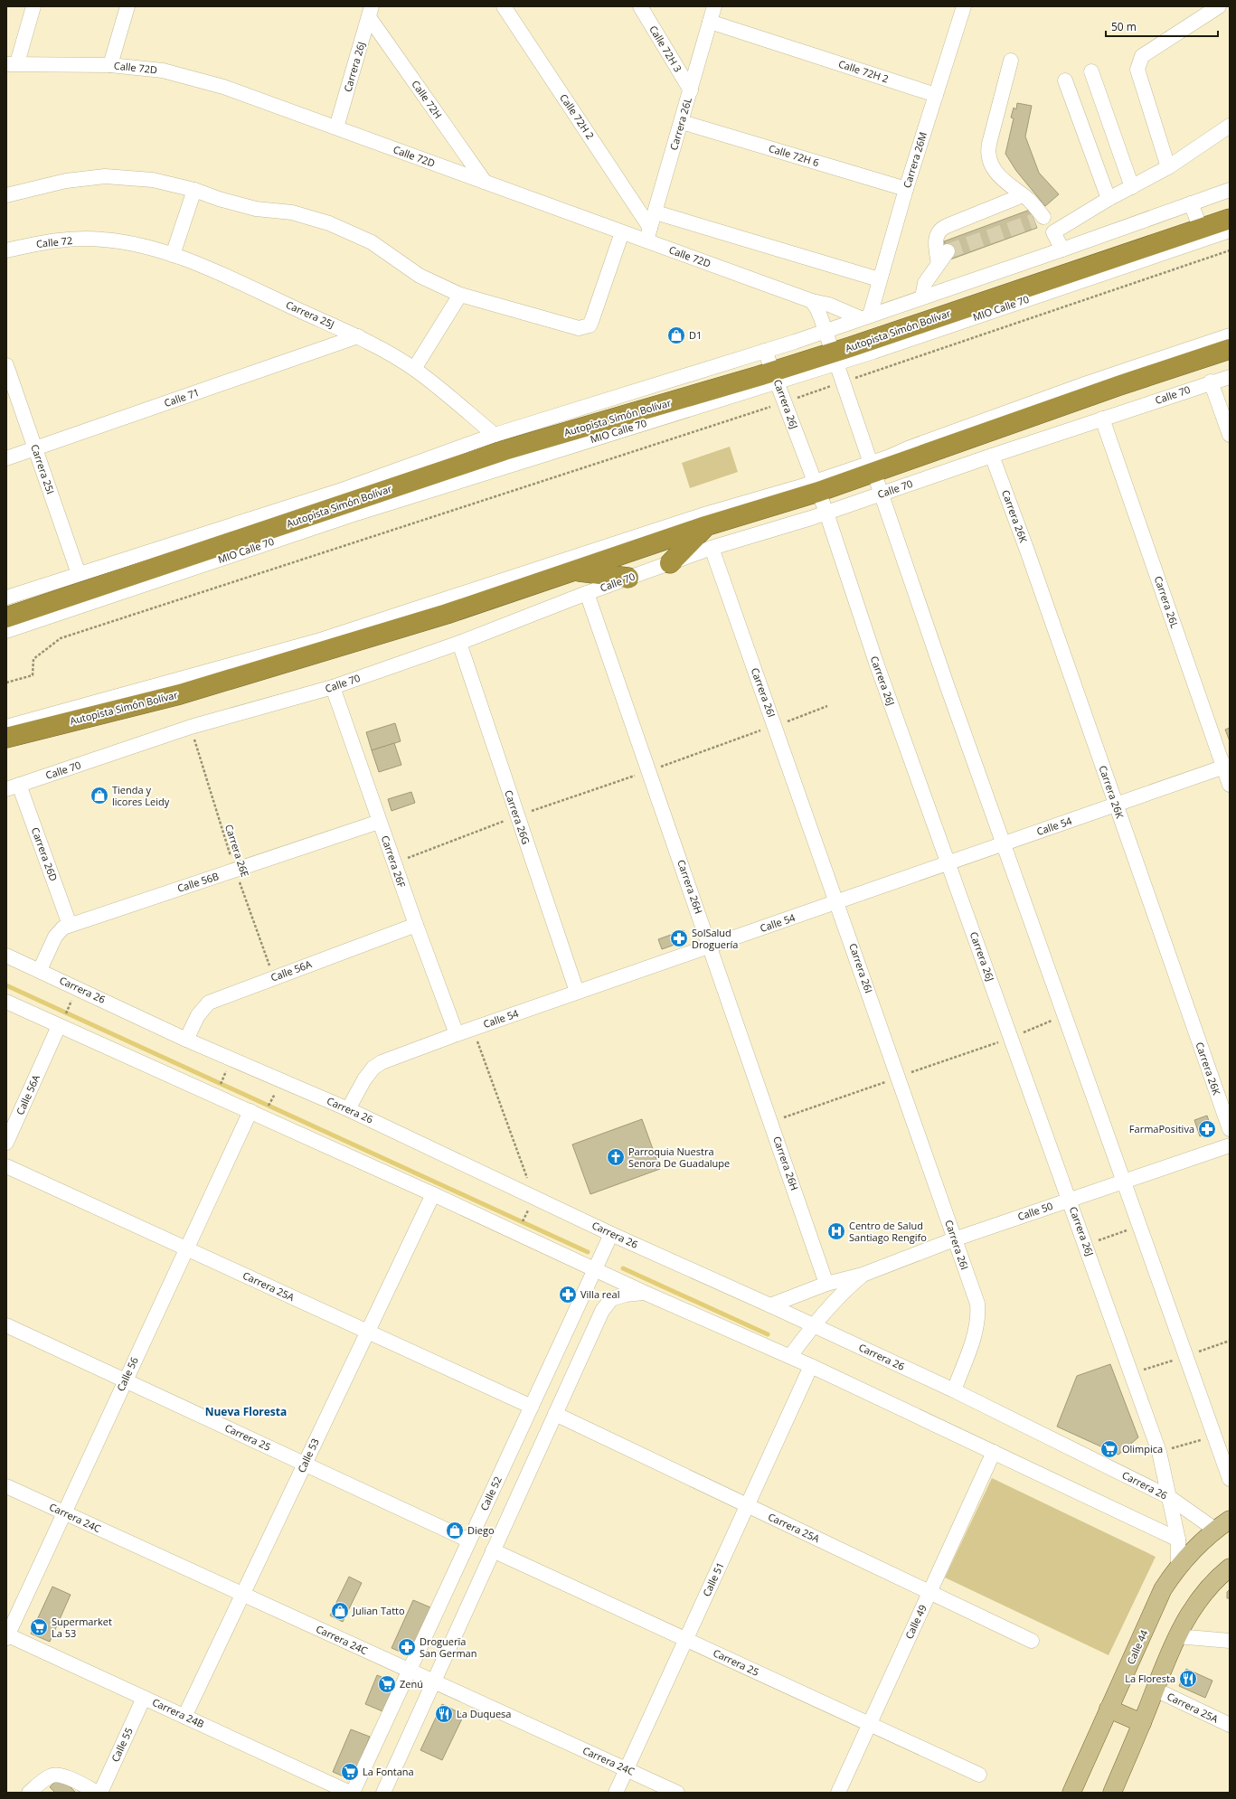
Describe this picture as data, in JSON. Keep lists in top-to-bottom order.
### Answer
{
  "streets": {
    "highway": ["Autopista Simón Bolívar"],
    "main road": ["Calle 44"],
    "street": [
      "Calle 72H 3",
      "Carrera 26J",
      "Calle 72D",
      "Calle 72H 2",
      "Calle 72H",
      "Carrera 26L",
      "Calle 72H 6",
      "Carrera 26M",
      "Calle 72",
      "MIO Calle 70",
      "Carrera 25J",
      "Calle 70",
      "Calle 71",
      "Carrera 25I",
      "Carrera 26K",
      "Carrera 26I",
      "Carrera 26G",
      "Calle 54",
      "Carrera 26D",
      "Carrera 26F",
      "Calle 56B",
      "Carrera 26H",
      "Calle 56A",
      "Carrera 26",
      "Calle 50",
      "Carrera 25A",
      "Calle 56",
      "Carrera 25",
      "Calle 53",
      "Calle 52",
      "Carrera 24C",
      "Calle 51",
      "Calle 49",
      "Carrera 24B",
      "Calle 55"
    ],
    "path": ["Carrera 26E"]
  },
  "crossings": [
    ["Calle 72H 3", "Carrera 26L"],
    ["Carrera 26J", "Calle 72D"],
    ["Carrera 26J", "Calle 72H"],
    ["Carrera 26J", "MIO Calle 70"],
    ["Carrera 26J", "Autopista Simón Bolívar"],
    ["Carrera 26J", "Calle 70"],
    ["Carrera 26J", "Calle 54"],
    ["Carrera 26J", "Carrera 26"],
    ["Carrera 26J", "Calle 50"],
    ["Carrera 26J", "Calle 44"],
    ["Calle 72D", "Calle 72H 2"],
    ["Calle 72D", "Calle 72H"],
    ["Calle 72D", "Carrera 26L"],
    ["Calle 72D", "Carrera 26M"],
    ["Calle 72H 2", "Carrera 26L"],
    ["Calle 72H 2", "Carrera 26M"],
    ["Carrera 26L", "Calle 72H 6"],
    ["Carrera 26L", "Calle 70"],
    ["Carrera 26L", "Calle 54"],
    ["Calle 72H 6", "Carrera 26M"],
    ["Calle 72", "Carrera 25J"],
    ["MIO Calle 70", "Autopista Simón Bolívar"],
    ["Carrera 25J", "Calle 71"],
    ["Calle 70", "Carrera 26K"],
    ["Calle 70", "Carrera 26I"],
    ["Calle 70", "Carrera 26G"],
    ["Calle 70", "Carrera 26E"],
    ["Calle 70", "Carrera 26D"],
    ["Calle 70", "Carrera 26F"],
    ["Calle 70", "Carrera 26H"],
    ["Calle 71", "Carrera 25I"],
    ["Carrera 26K", "Calle 54"],
    ["Carrera 26I", "Calle 54"],
    ["Carrera 26I", "Carrera 26"],
    ["Carrera 26I", "Calle 50"],
    ["Carrera 26G", "Calle 54"],
    ["Calle 54", "Carrera 26F"],
    ["Calle 54", "Carrera 26H"],
    ["Calle 54", "Carrera 26"],
    ["Carrera 26E", "Calle 56B"],
    ["Carrera 26E", "Calle 56A"],
    ["Carrera 26D", "Calle 56B"],
    ["Carrera 26F", "Calle 56B"],
    ["Carrera 26F", "Calle 56A"],
    ["Calle 56B", "Carrera 26"],
    ["Carrera 26H", "Calle 50"],
    ["Calle 56A", "Carrera 26"],
    ["Carrera 26", "Calle 50"],
    ["Carrera 26", "Calle 52"],
    ["Carrera 26", "Calle 44"],
    ["Carrera 25A", "Calle 56"],
    ["Carrera 25A", "Calle 53"],
    ["Carrera 25A", "Calle 52"],
    ["Carrera 25A", "Calle 51"],
    ["Carrera 25A", "Calle 49"],
    ["Calle 56", "Carrera 25"],
    ["Calle 56", "Carrera 24C"],
    ["Calle 56", "Carrera 24B"],
    ["Carrera 25", "Calle 53"],
    ["Carrera 25", "Calle 52"],
    ["Carrera 25", "Calle 51"],
    ["Carrera 25", "Calle 49"],
    ["Calle 53", "Carrera 24C"],
    ["Calle 53", "Carrera 24B"],
    ["Calle 52", "Carrera 24C"],
    ["Carrera 24C", "Calle 51"],
    ["Carrera 24B", "Calle 55"]
  ],
  "districts": ["Nueva Floresta"],
  "places": {
    "shop": [
      "D1",
      "Tienda y licores Leidy",
      "Diego",
      "Julian Tatto"
    ],
    "pharmacy": [
      "SolSalud Droguería",
      "FarmaPositiva",
      "Villa real",
      "Droguerīa San German"
    ],
    "church": ["Parroquia Nuestra Senora De Guadalupe"],
    "hospital": ["Centro de Salud Santiago Rengifo"],
    "supermarket": [
      "Olimpica",
      "Supermarket La 53",
      "Zenú",
      "La Fontana"
    ],
    "restaurant": ["La Floresta", "La Duquesa"]
  },
  "scale_bar": "50 m"
}
